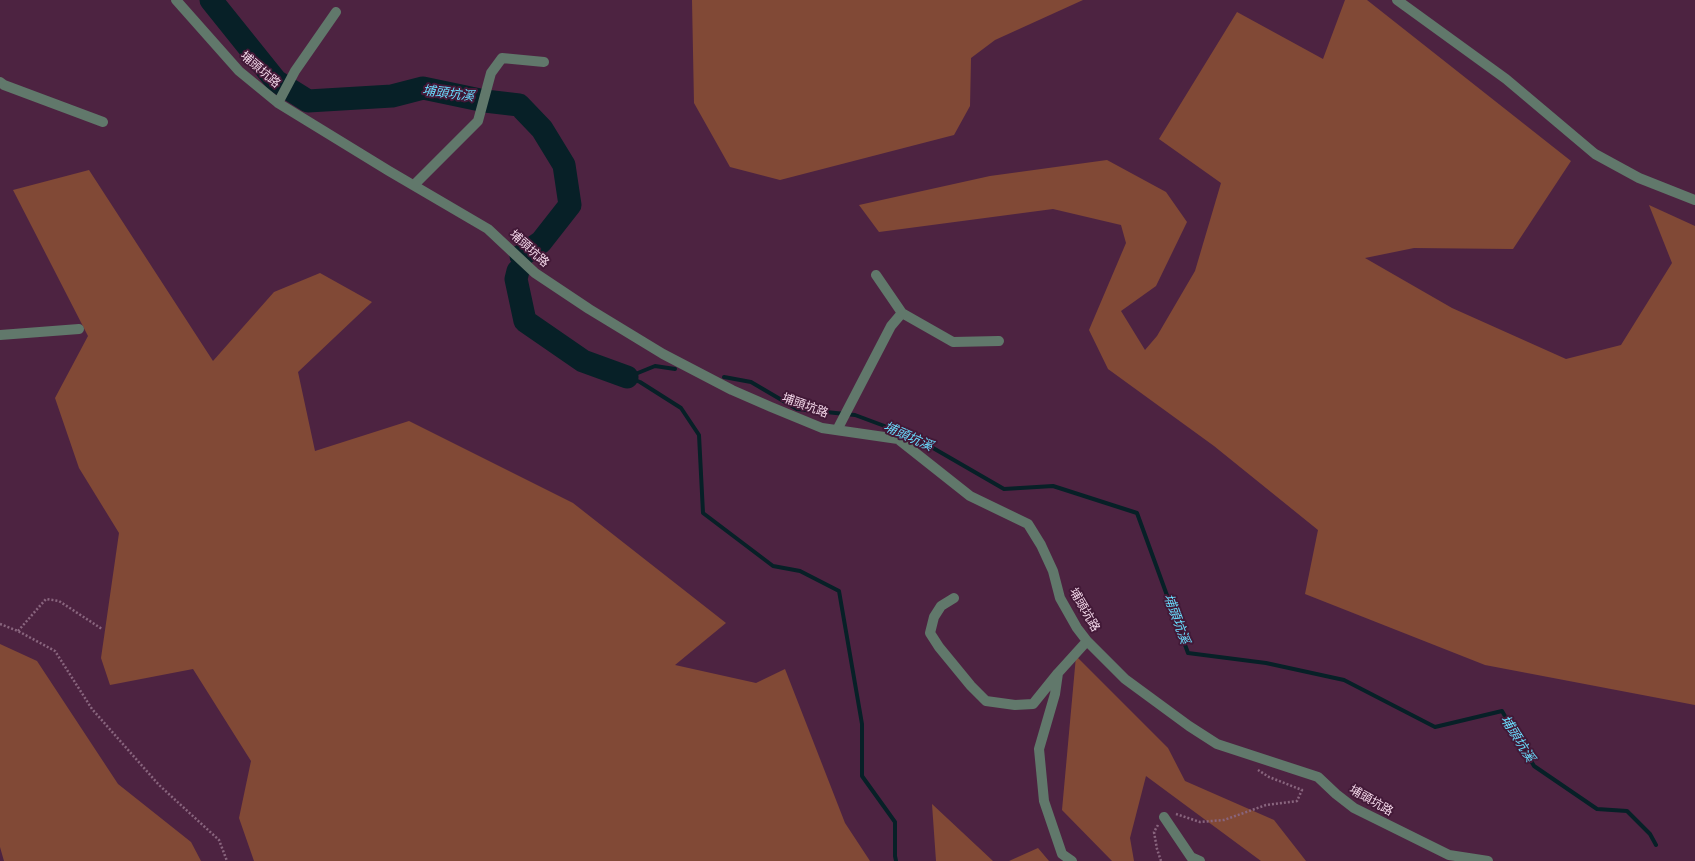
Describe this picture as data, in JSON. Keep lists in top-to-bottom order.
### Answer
{
  "streets": {
    "street": ["埔頭坑路"]
  },
  "water": ["埔頭坑溪"]
}
